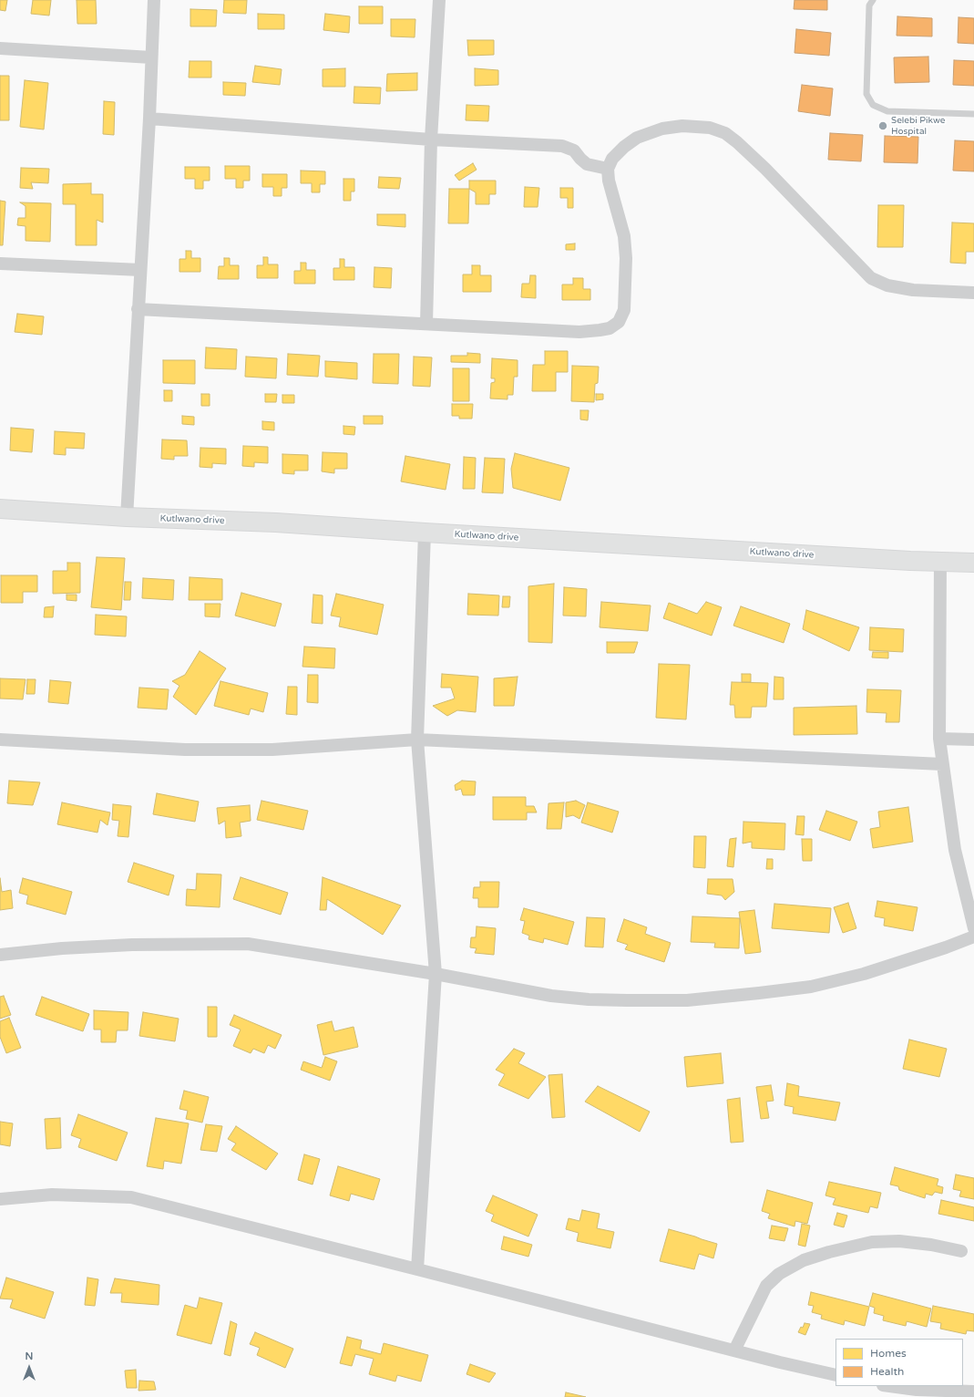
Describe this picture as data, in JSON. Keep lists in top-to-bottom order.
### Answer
{
  "streets": {
    "street": ["Kutlwano drive"]
  },
  "places": ["Selebi Pikwe Hospital"],
  "legend": ["Homes", "Health"],
  "north": "top"
}
